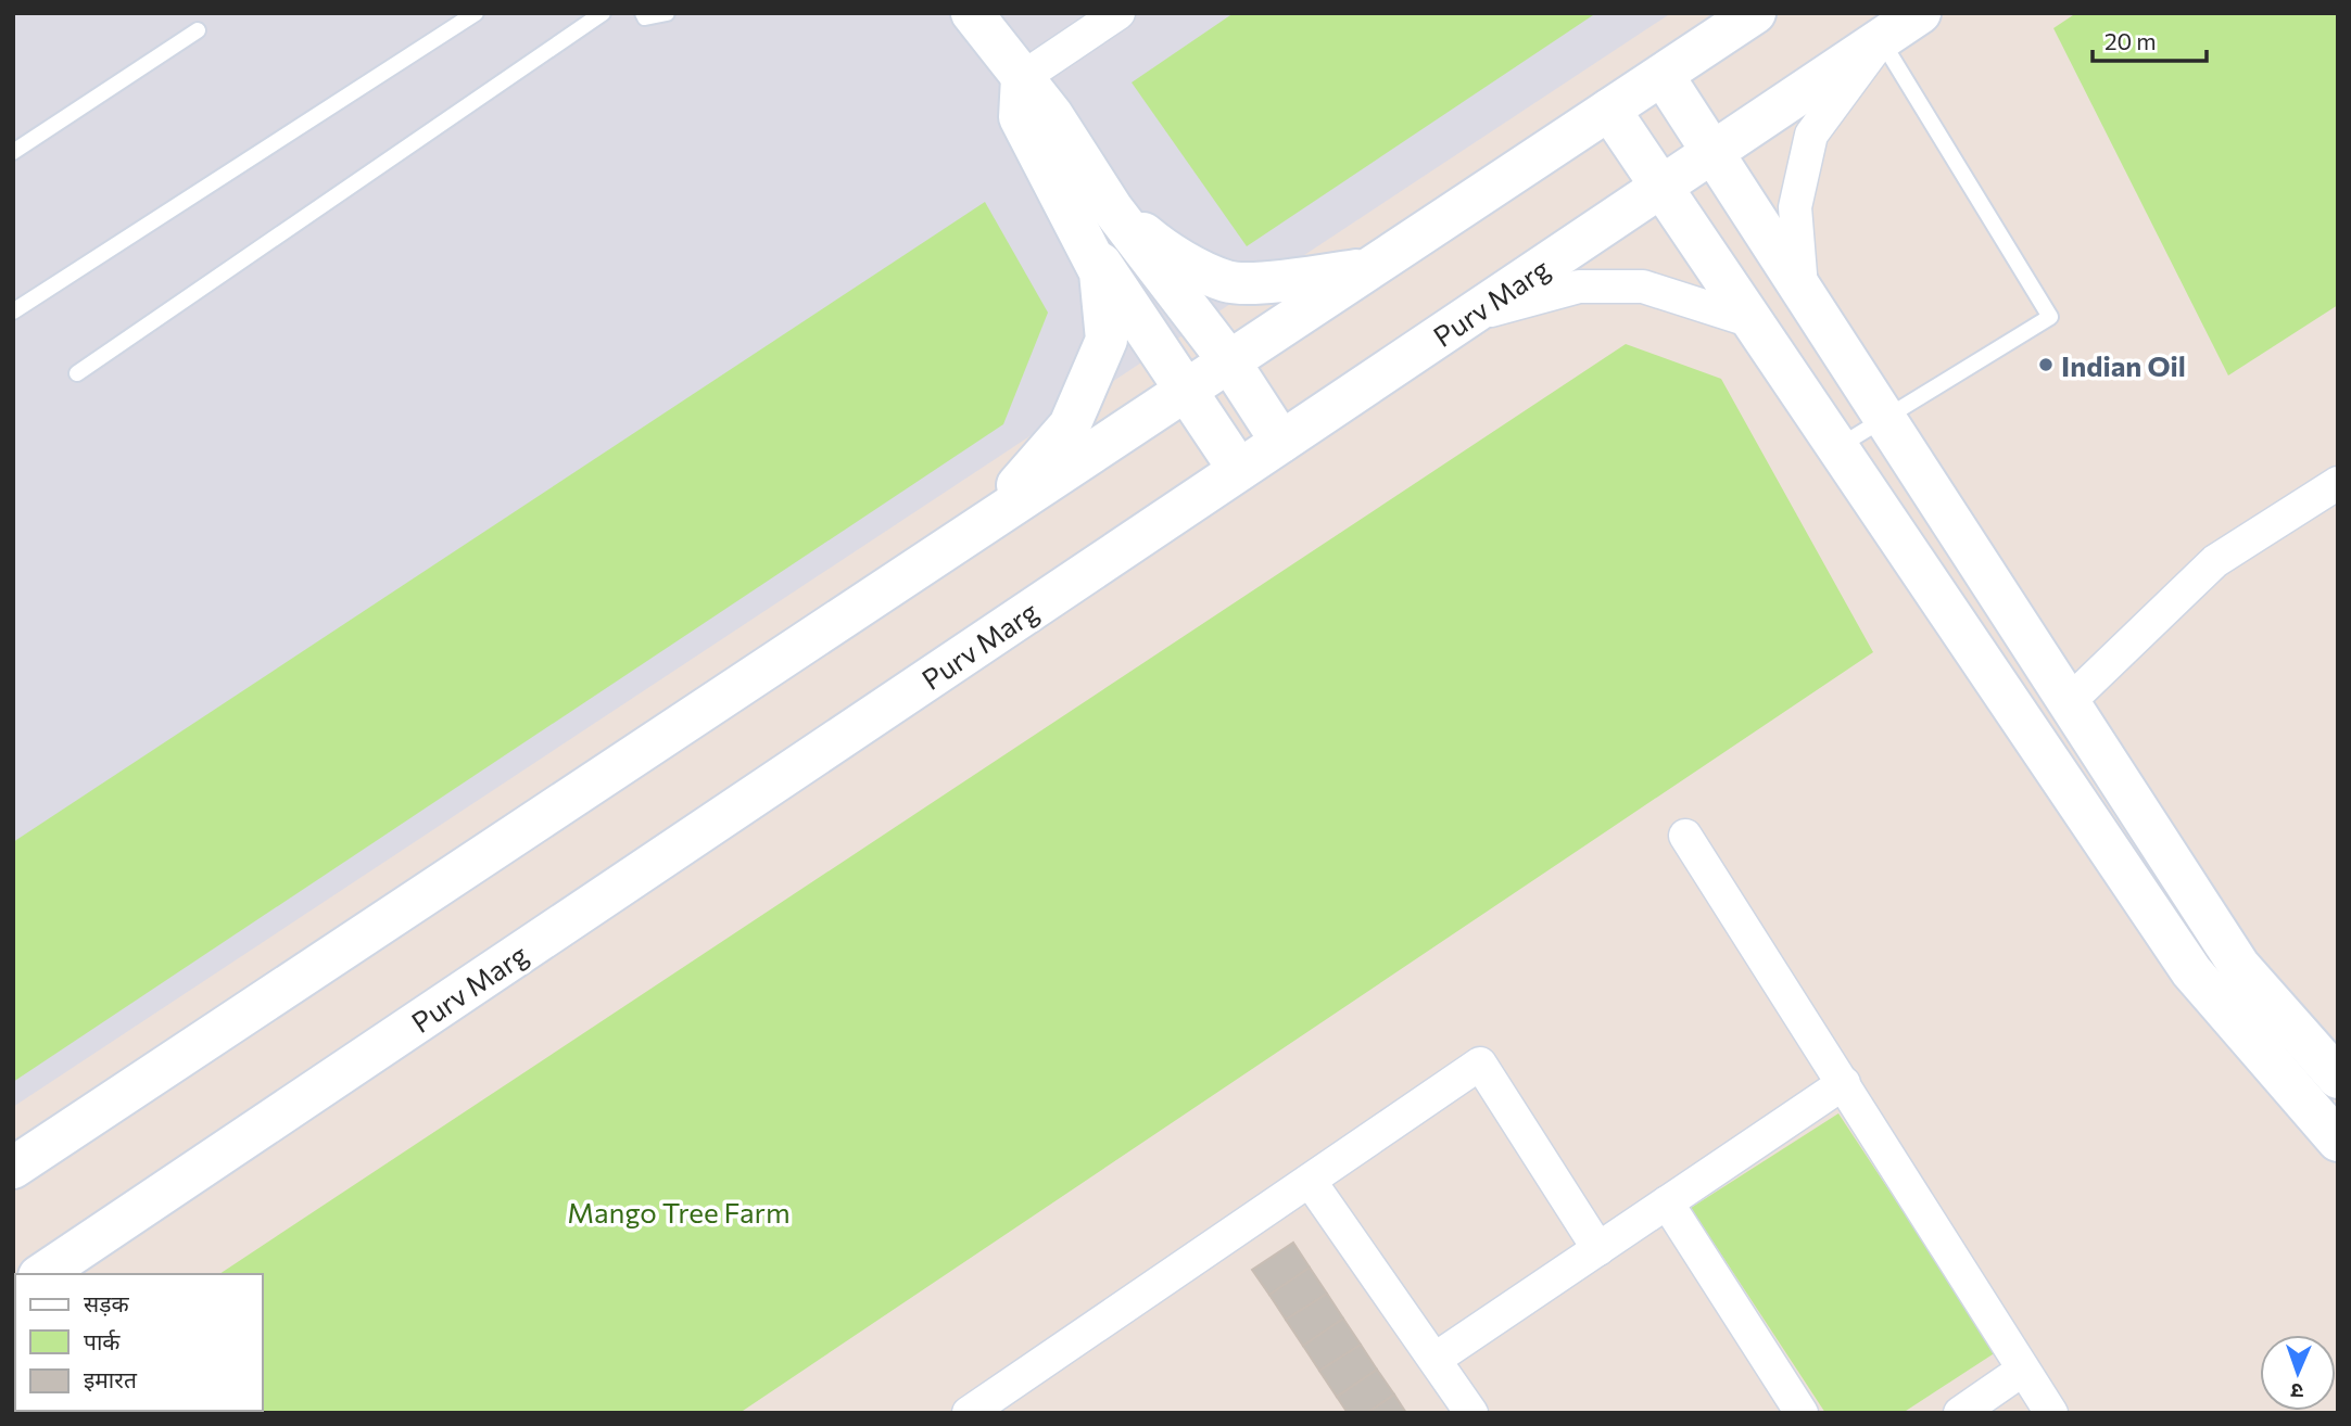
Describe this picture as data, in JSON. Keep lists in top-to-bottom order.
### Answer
{
  "streets": {
    "main road": ["Purv Marg"]
  },
  "parks": ["Mango Tree Farm"],
  "places": ["Indian Oil"],
  "legend": ["सड़क", "पार्क", "इमारत"],
  "scale_bar": "20 m",
  "north": "bottom"
}
